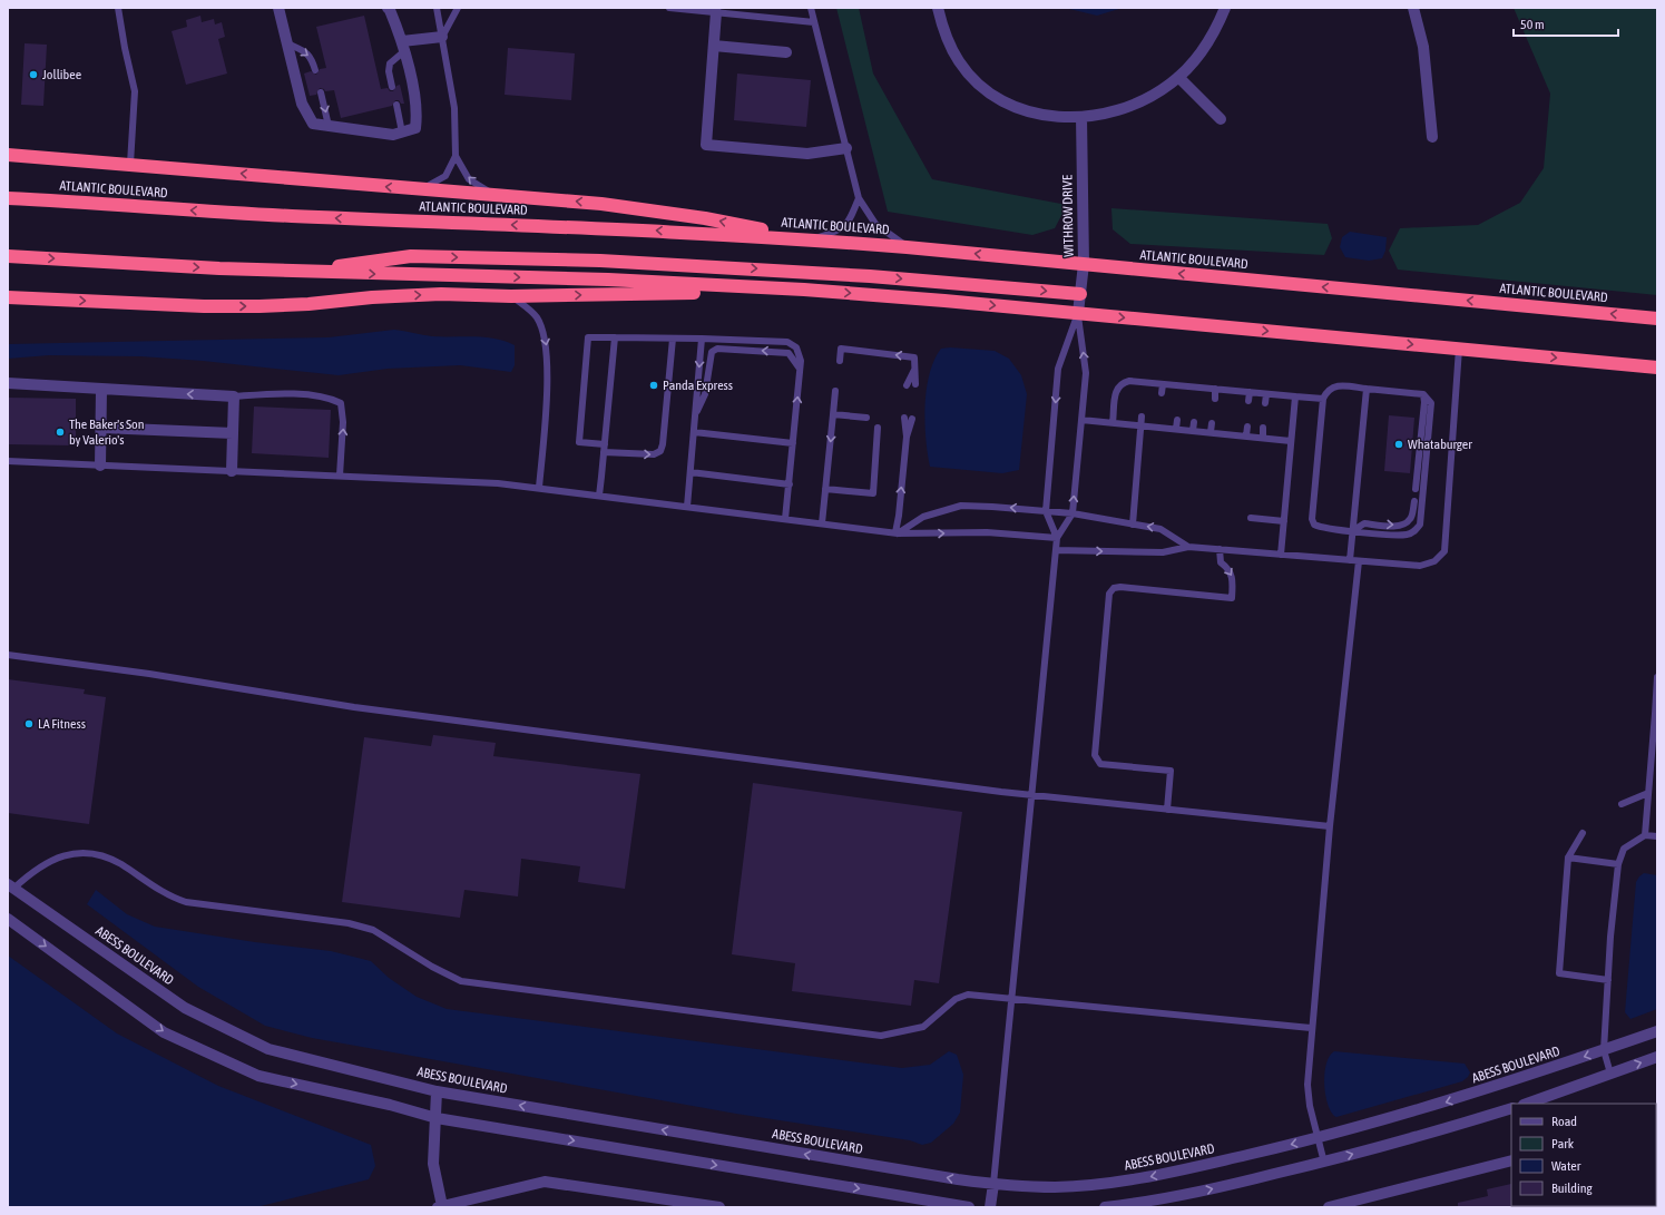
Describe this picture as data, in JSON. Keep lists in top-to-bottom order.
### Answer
{
  "streets": {
    "highway": ["ATLANTIC BOULEVARD"],
    "street": ["WITHROW DRIVE", "ABESS BOULEVARD"]
  },
  "crossings": [
    ["ATLANTIC BOULEVARD", "WITHROW DRIVE"]
  ],
  "places": [
    "Jollibee",
    "Panda Express",
    "The Baker's Son by Valerio's",
    "Whataburger",
    "LA Fitness"
  ],
  "legend": [
    "Road",
    "Park",
    "Water",
    "Building"
  ],
  "scale_bar": "50 m"
}
